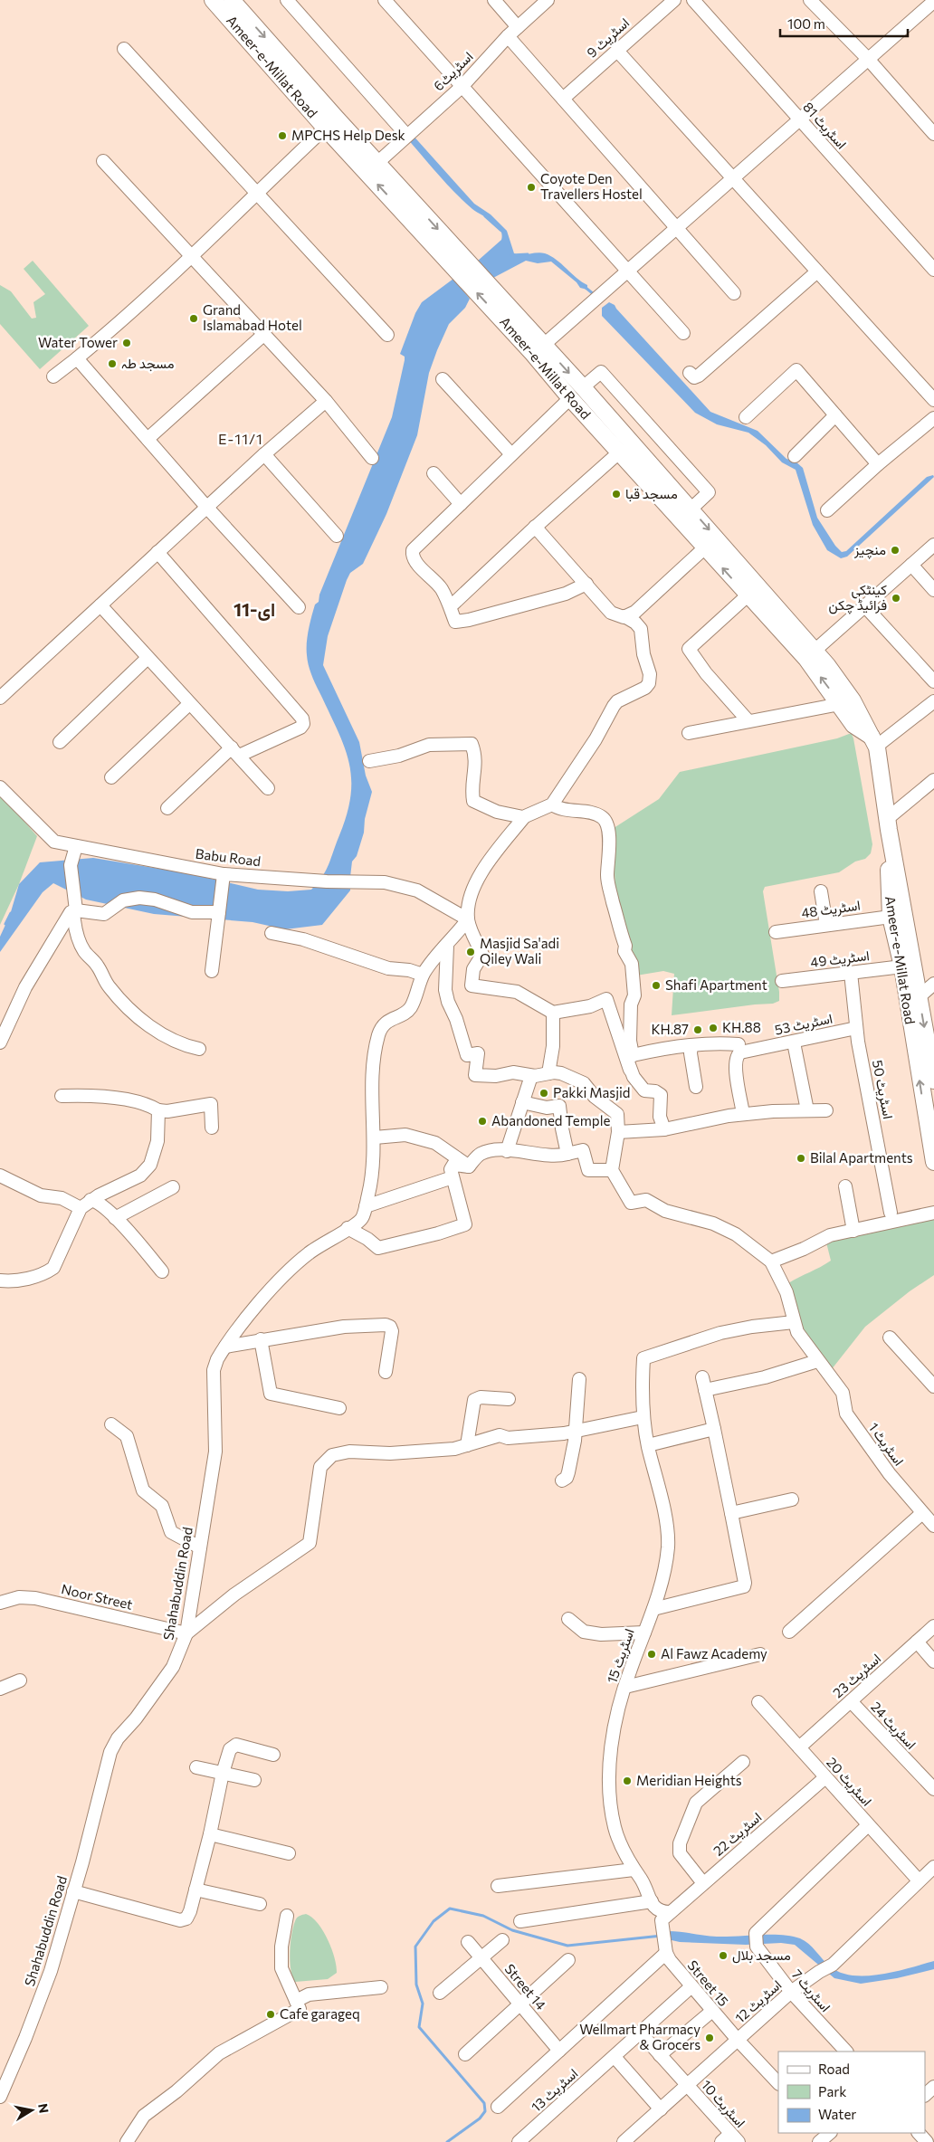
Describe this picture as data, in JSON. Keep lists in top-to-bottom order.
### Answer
{
  "streets": {
    "main road": ["Ameer-e-Millat Road"],
    "street": [
      "اسٹریٹ 9",
      "اسٹریٹ6",
      "اسٹریٹ 81",
      "Babu Road",
      "اسٹریٹ 48",
      "اسٹریٹ 49",
      "اسٹریٹ 53",
      "اسٹریٹ 50",
      "اسٹریٹ 1",
      "Shahabuddin Road",
      "Noor Street",
      "اسٹریٹ 15",
      "اسٹریٹ 23",
      "اسٹریٹ 24",
      "اسٹریٹ 20",
      "اسٹریٹ 22",
      "Street 15",
      "Street 14",
      "اسٹریٹ 7",
      "اسٹریٹ 12",
      "اسٹریٹ 13",
      "اسٹریٹ 10"
    ]
  },
  "crossings": [
    ["Ameer-e-Millat Road", "اسٹریٹ6"],
    ["Ameer-e-Millat Road", "اسٹریٹ 48"],
    ["Ameer-e-Millat Road", "اسٹریٹ 49"],
    ["اسٹریٹ 49", "اسٹریٹ 50"],
    ["اسٹریٹ 53", "اسٹریٹ 50"],
    ["اسٹریٹ 1", "اسٹریٹ 15"],
    ["Shahabuddin Road", "Noor Street"],
    ["اسٹریٹ 23", "اسٹریٹ 24"],
    ["اسٹریٹ 23", "اسٹریٹ 20"],
    ["اسٹریٹ 20", "اسٹریٹ 22"],
    ["اسٹریٹ 20", "اسٹریٹ 7"],
    ["اسٹریٹ 20", "اسٹریٹ 12"],
    ["اسٹریٹ 22", "Street 15"],
    ["Street 15", "اسٹریٹ 12"],
    ["Street 15", "اسٹریٹ 13"],
    ["اسٹریٹ 7", "اسٹریٹ 12"],
    ["اسٹریٹ 12", "اسٹریٹ 10"],
    ["اسٹریٹ 13", "اسٹریٹ 10"]
  ],
  "districts": ["E-11/1", "ای-11"],
  "places": [
    "MPCHS Help Desk",
    "Coyote Den Travellers Hostel",
    "Grand Islamabad Hotel",
    "Water Tower",
    "مسجد طہ",
    "مسجد قبا",
    "منچیز",
    "کینٹکی فرائیڈ چکن",
    "Masjid Sa'adi Qiley Wali",
    "Shafi Apartment",
    "KH.88",
    "KH.87",
    "Pakki Masjid",
    "Abandoned Temple",
    "Bilal Apartments",
    "Al Fawz Academy",
    "Meridian Heights",
    "مسجد بلال",
    "Cafe garageq",
    "Wellmart Pharmacy & Grocers"
  ],
  "legend": ["Road", "Park", "Water"],
  "scale_bar": "100 m",
  "north": "right"
}
